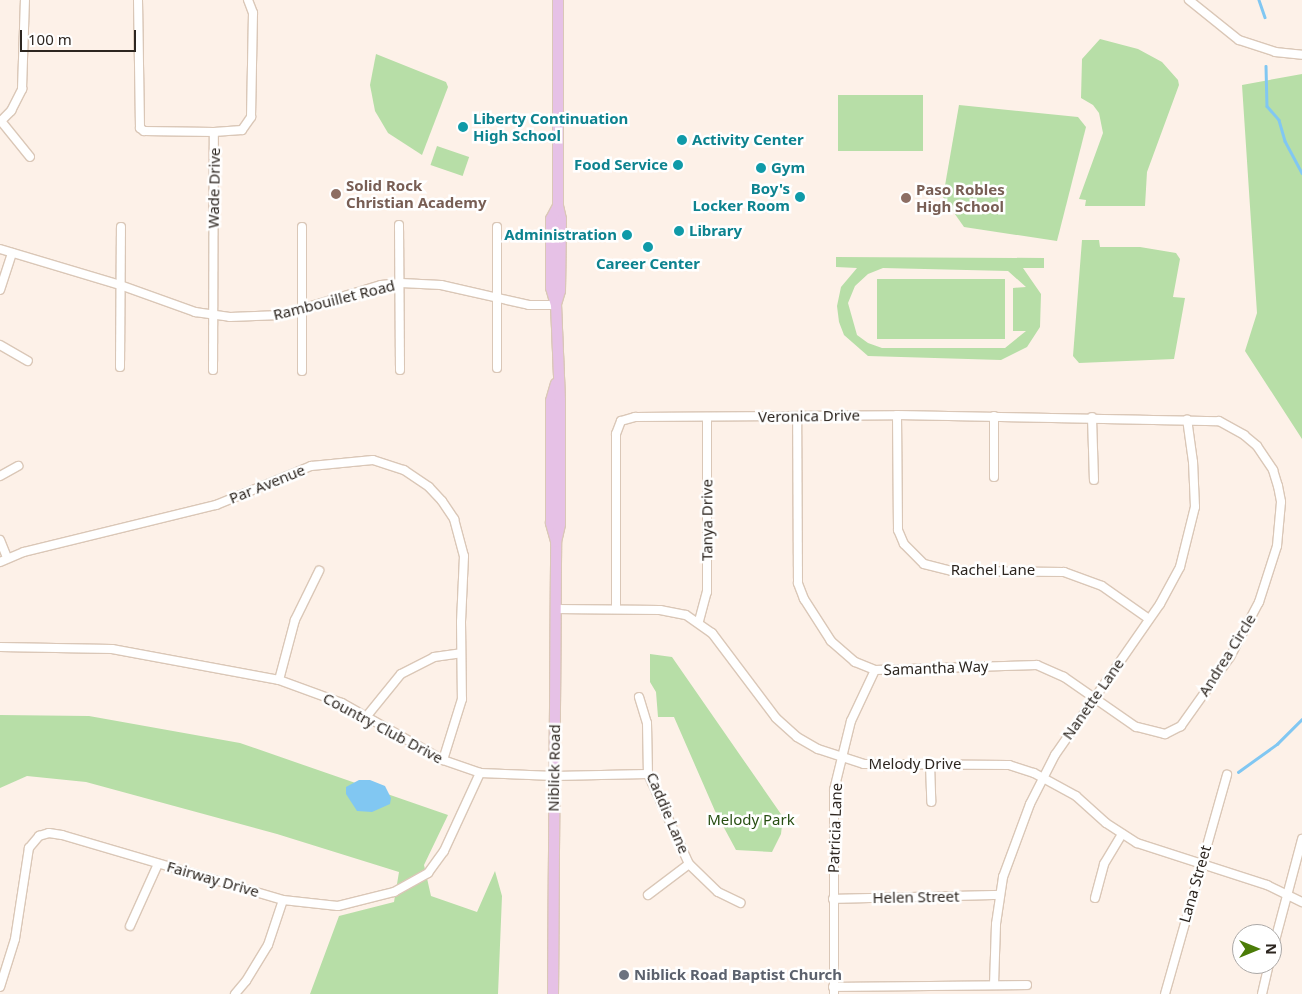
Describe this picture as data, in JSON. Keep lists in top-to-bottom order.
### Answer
{
  "streets": {
    "main road": ["Niblick Road"],
    "street": [
      "Wade Drive",
      "Rambouillet Road",
      "Veronica Drive",
      "Par Avenue",
      "Tanya Drive",
      "Rachel Lane",
      "Andrea Circle",
      "Samantha Way",
      "Nanette Lane",
      "Country Club Drive",
      "Melody Drive",
      "Caddie Lane",
      "Patricia Lane",
      "Fairway Drive",
      "Lana Street",
      "Helen Street"
    ]
  },
  "crossings": [
    ["Wade Drive", "Rambouillet Road"],
    ["Rambouillet Road", "Niblick Road"],
    ["Veronica Drive", "Tanya Drive"],
    ["Veronica Drive", "Rachel Lane"],
    ["Veronica Drive", "Andrea Circle"],
    ["Veronica Drive", "Samantha Way"],
    ["Veronica Drive", "Nanette Lane"],
    ["Veronica Drive", "Melody Drive"],
    ["Par Avenue", "Country Club Drive"],
    ["Tanya Drive", "Melody Drive"],
    ["Rachel Lane", "Nanette Lane"],
    ["Andrea Circle", "Samantha Way"],
    ["Andrea Circle", "Nanette Lane"],
    ["Samantha Way", "Nanette Lane"],
    ["Samantha Way", "Patricia Lane"],
    ["Nanette Lane", "Melody Drive"],
    ["Nanette Lane", "Helen Street"],
    ["Country Club Drive", "Niblick Road"],
    ["Country Club Drive", "Caddie Lane"],
    ["Country Club Drive", "Fairway Drive"],
    ["Melody Drive", "Niblick Road"],
    ["Melody Drive", "Patricia Lane"],
    ["Melody Drive", "Lana Street"],
    ["Patricia Lane", "Helen Street"]
  ],
  "parks": ["Melody Park"],
  "places": [
    "Liberty Continuation High School",
    "Activity Center",
    "Food Service",
    "Gym",
    "Solid Rock Christian Academy",
    "Boy's Locker Room",
    "Paso Robles High School",
    "Library",
    "Administration",
    "Career Center",
    "Niblick Road Baptist Church"
  ],
  "scale_bar": "100 m",
  "north": "right"
}
